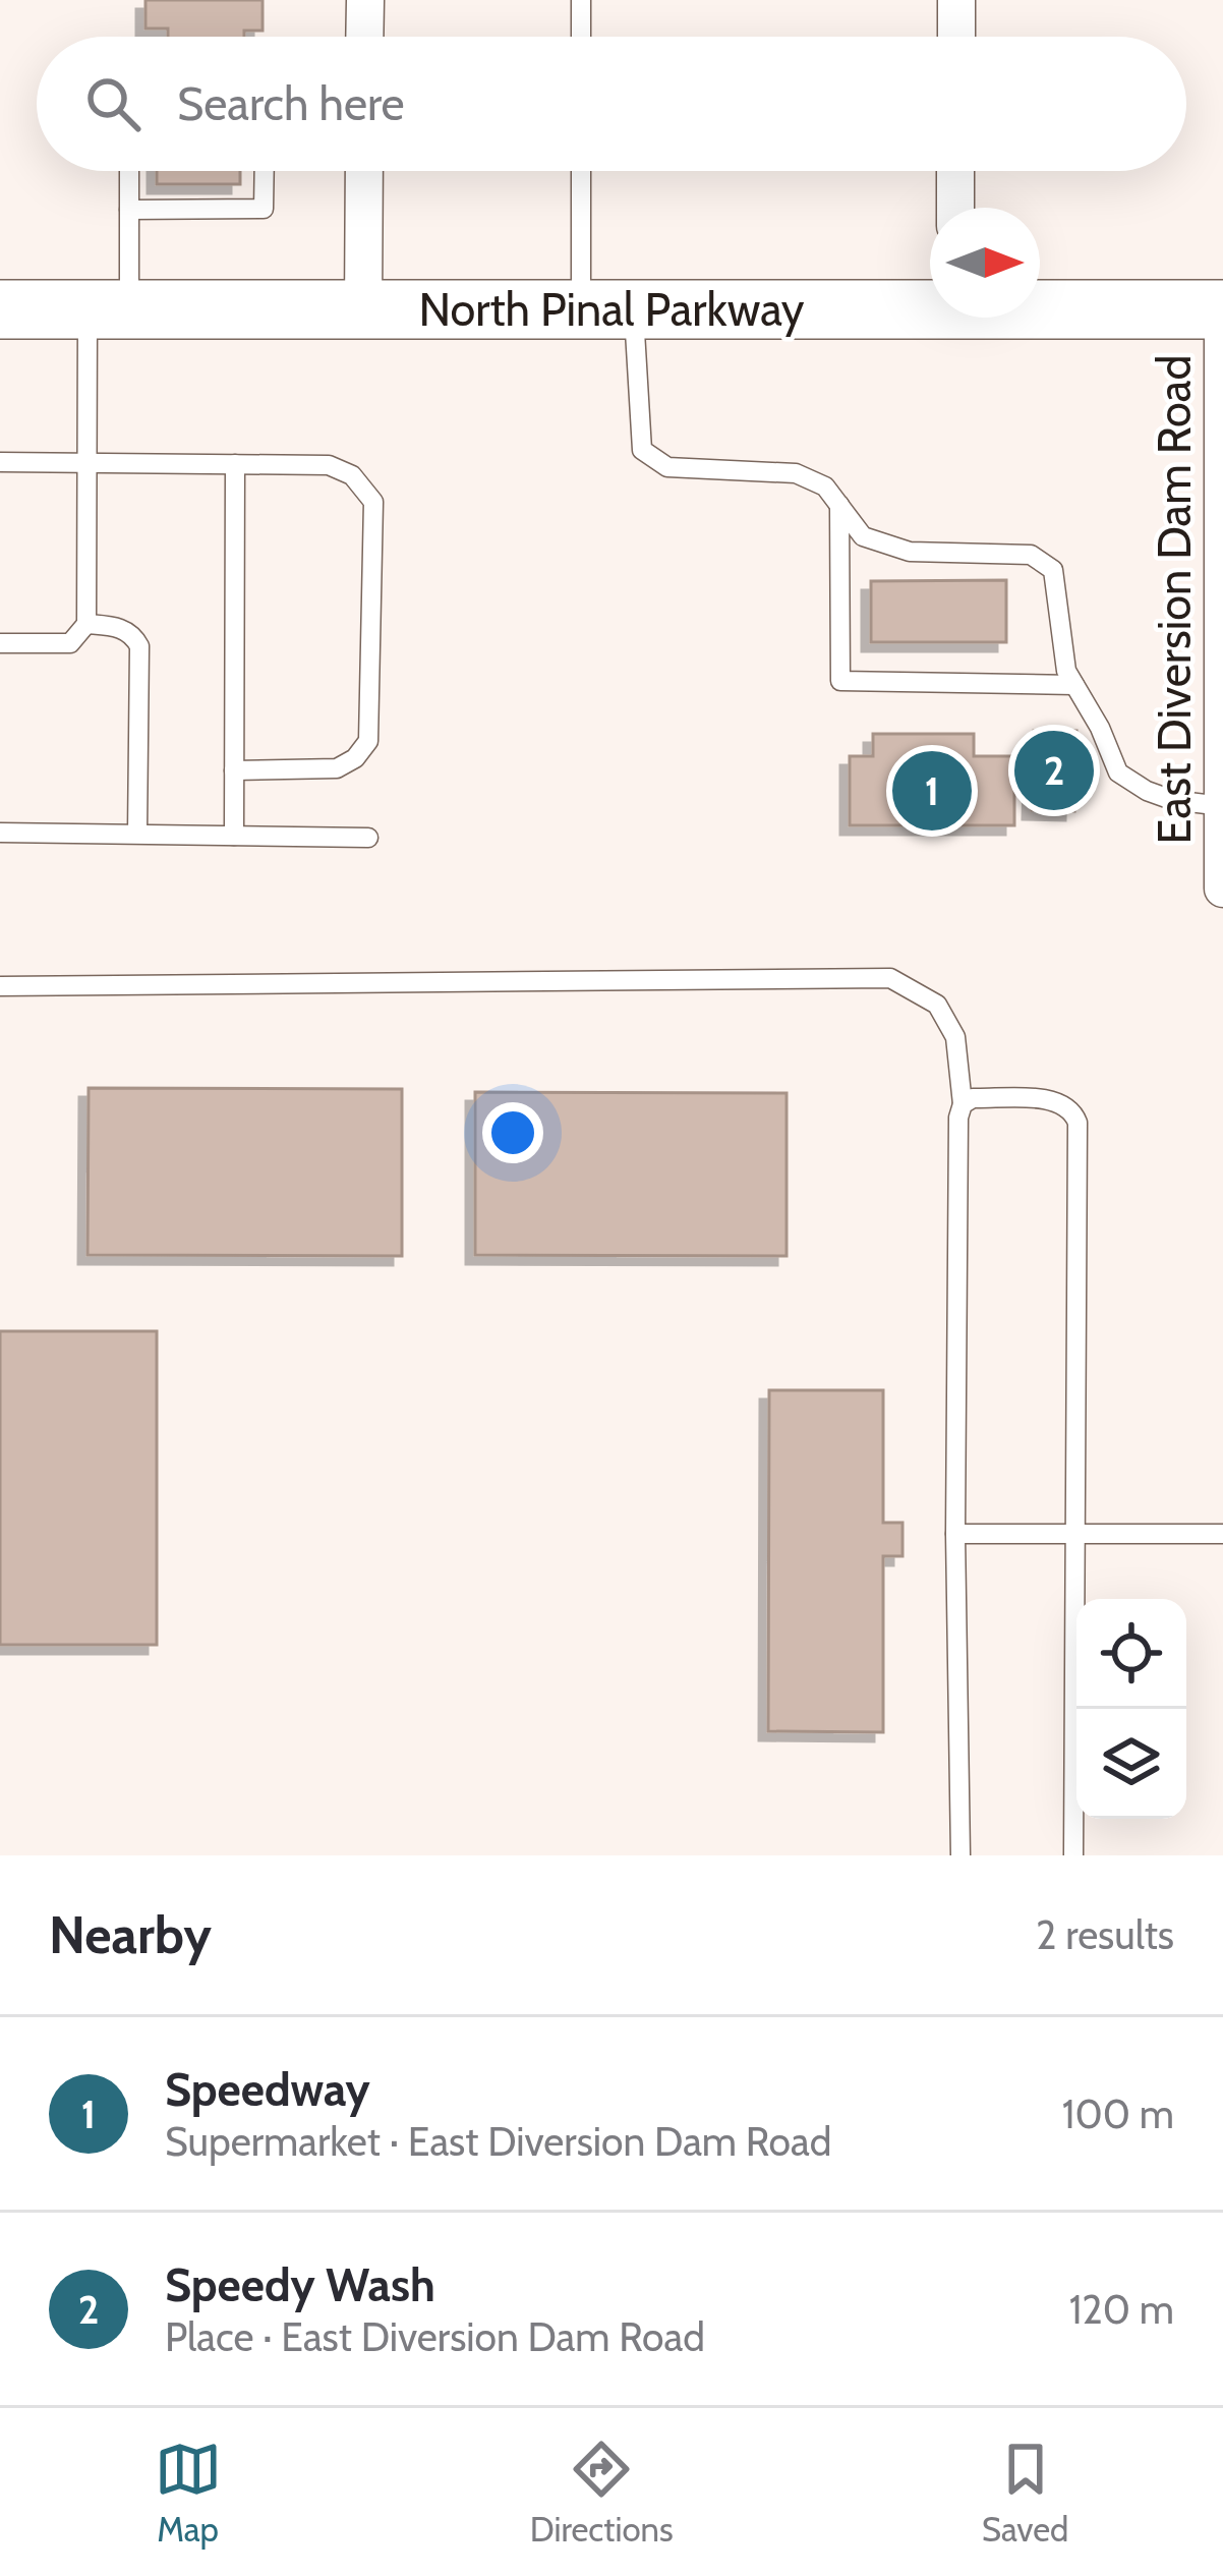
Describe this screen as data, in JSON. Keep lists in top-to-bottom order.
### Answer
{
  "streets": {
    "main road": ["North Pinal Parkway"],
    "street": ["East Diversion Dam Road"]
  },
  "crossings": [
    ["North Pinal Parkway", "East Diversion Dam Road"]
  ],
  "north": "right",
  "page": {
    "search": "Search here",
    "pins": ["2", "1"],
    "heading": ["Nearby", "2 results"],
    "list": [
      {
        "mark": "1",
        "name": "Speedway",
        "note": "Supermarket · East Diversion Dam Road",
        "value": "100 m"
      },
      {
        "mark": "2",
        "name": "Speedy Wash",
        "note": "Place · East Diversion Dam Road",
        "value": "120 m"
      }
    ],
    "nav": ["Map", "Directions", "Saved"]
  }
}
